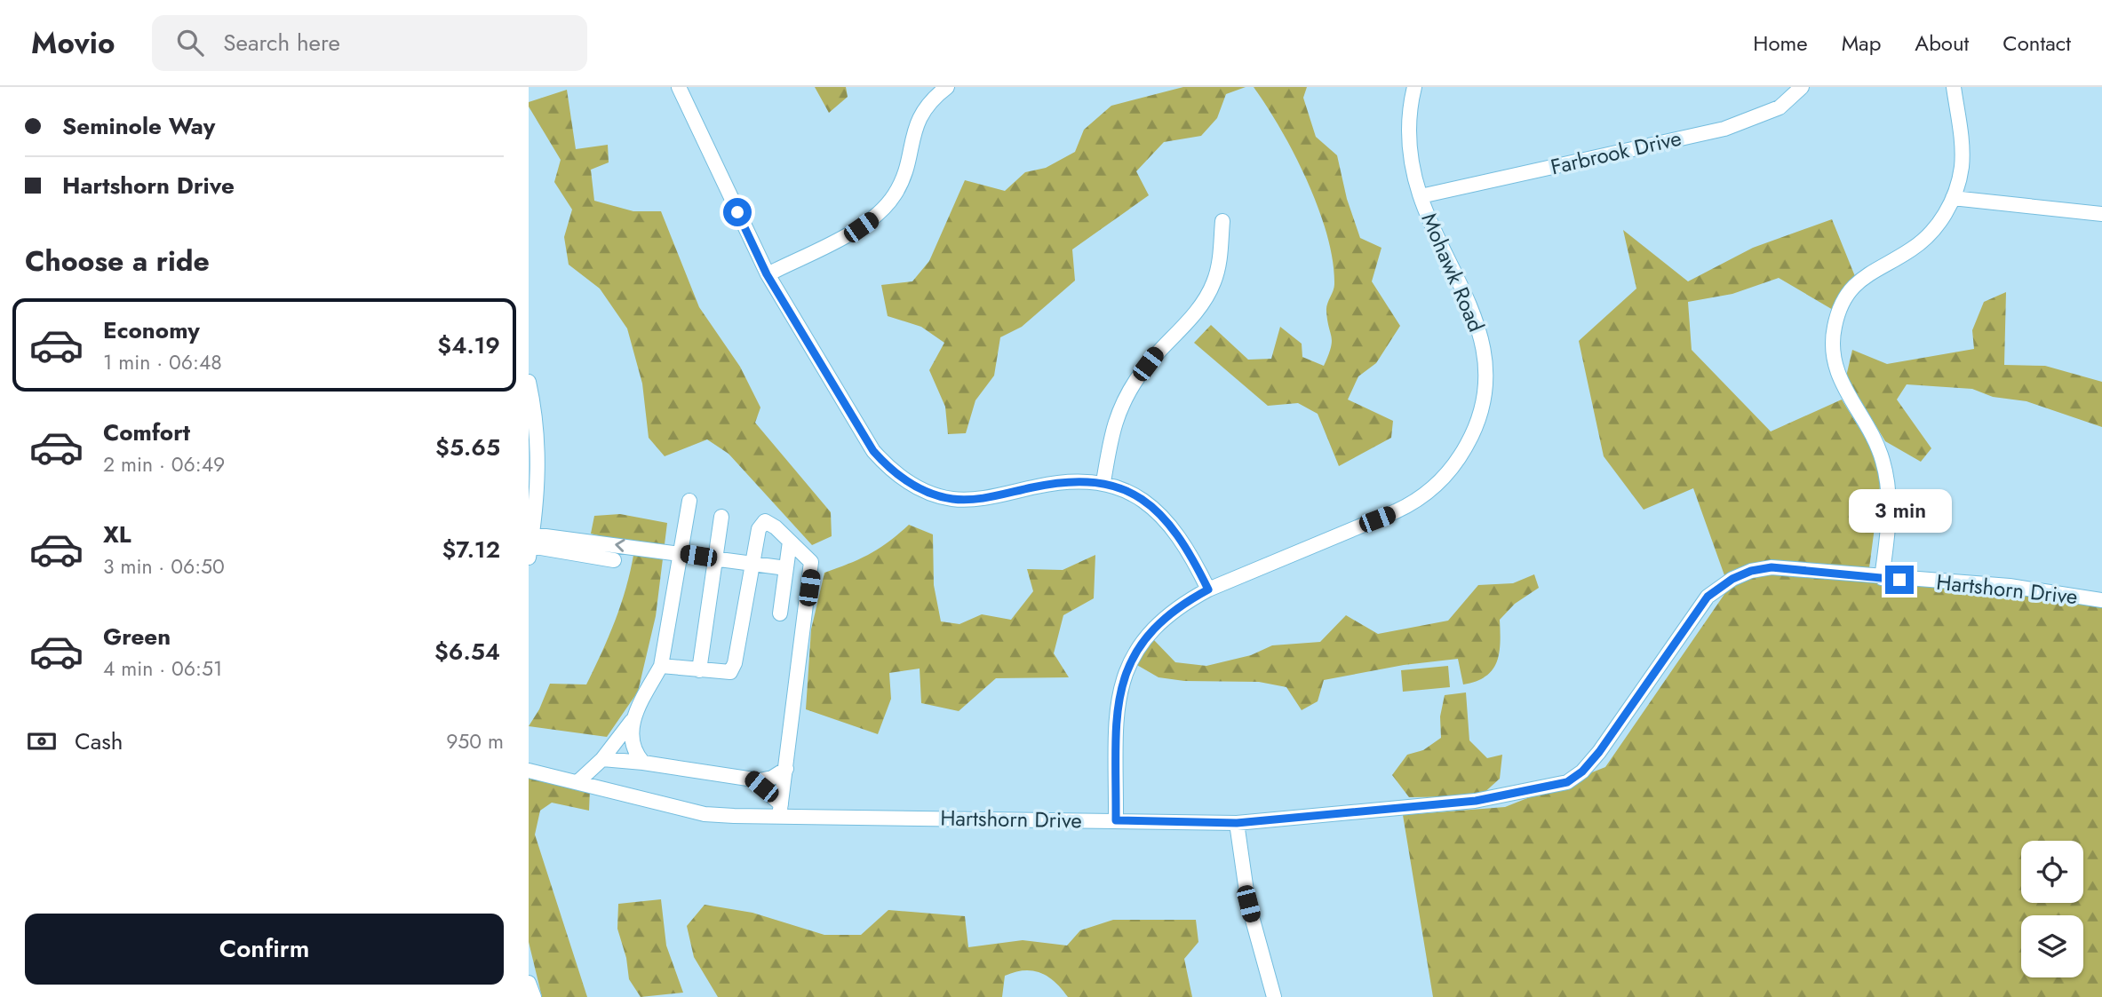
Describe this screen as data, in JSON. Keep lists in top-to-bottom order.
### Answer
{
  "streets": {
    "street": ["Farbrook Drive", "Mohawk Road", "Hartshorn Drive"]
  },
  "crossings": [
    ["Farbrook Drive", "Mohawk Road"],
    ["Mohawk Road", "Hartshorn Drive"]
  ],
  "page": {
    "header": "Movio",
    "search": "Search here",
    "nav": [
      "Home",
      "Map",
      "About",
      "Contact"
    ],
    "banner": ["Seminole Way", "Hartshorn Drive"],
    "heading": "Choose a ride",
    "list": [
      {
        "name": "Economy",
        "note": "1 min · 06:48",
        "value": "$4.19"
      },
      {
        "name": "Comfort",
        "note": "2 min · 06:49",
        "value": "$5.65"
      },
      {
        "name": "XL",
        "note": "3 min · 06:50",
        "value": "$7.12"
      },
      {
        "name": "Green",
        "note": "4 min · 06:51",
        "value": "$6.54"
      }
    ],
    "bubble": "3 min",
    "pay": ["Cash", "950 m"],
    "buttons": "Confirm"
  }
}
